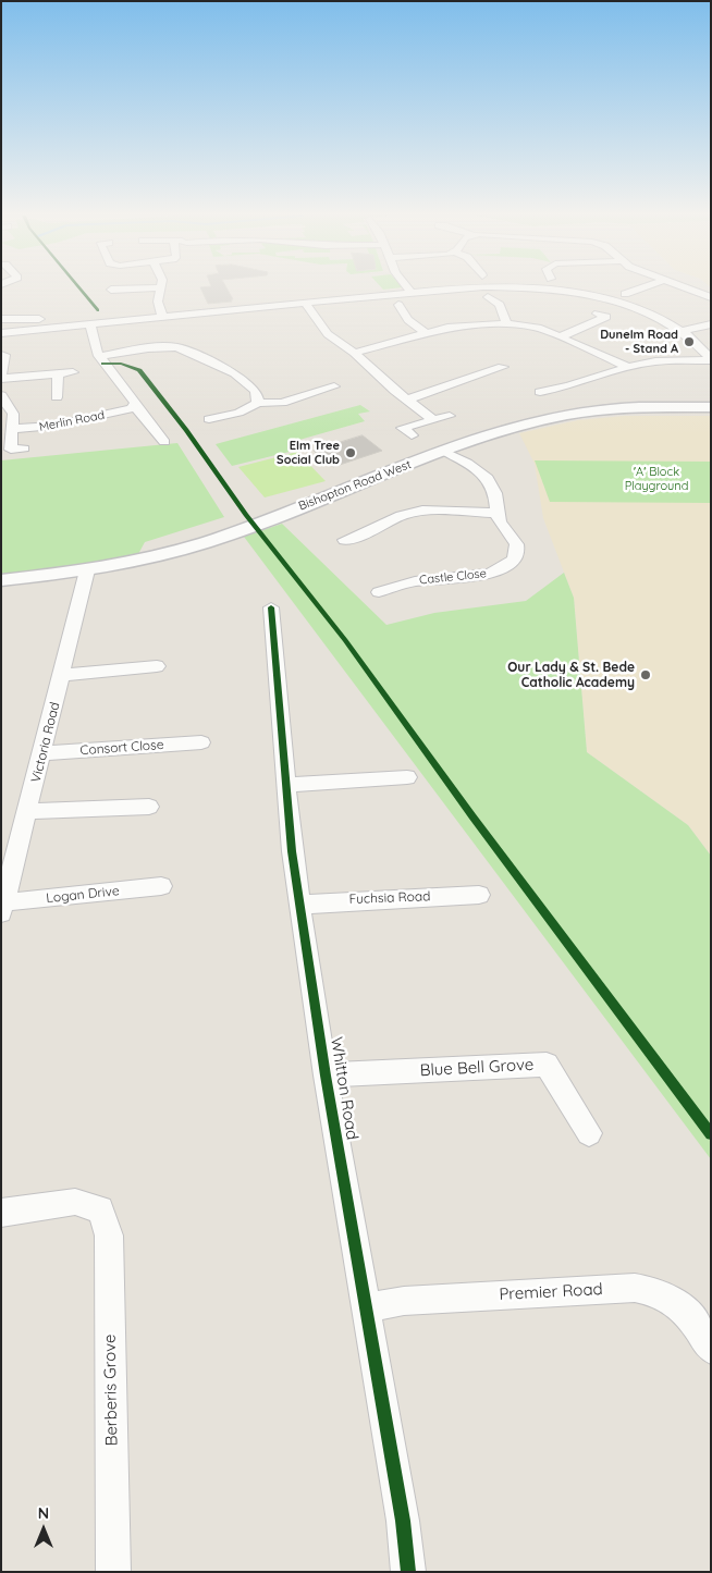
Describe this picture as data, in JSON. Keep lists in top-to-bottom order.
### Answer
{
  "streets": {
    "street": [
      "Merlin Road",
      "Bishopton Road West",
      "Castle Close",
      "Victoria Road",
      "Consort Close",
      "Logan Drive",
      "Fuchsia Road",
      "Blue Bell Grove",
      "Whitton Road",
      "Premier Road",
      "Berberis Grove"
    ]
  },
  "crossings": [
    ["Bishopton Road West", "Castle Close"],
    ["Bishopton Road West", "Victoria Road"],
    ["Victoria Road", "Consort Close"],
    ["Victoria Road", "Logan Drive"],
    ["Fuchsia Road", "Whitton Road"],
    ["Blue Bell Grove", "Whitton Road"],
    ["Whitton Road", "Premier Road"]
  ],
  "parks": ["'A' Block Playground"],
  "places": ["Dunelm Road - Stand A", "Elm Tree Social Club", "Our Lady & St. Bede Catholic Academy"],
  "north": "top"
}
